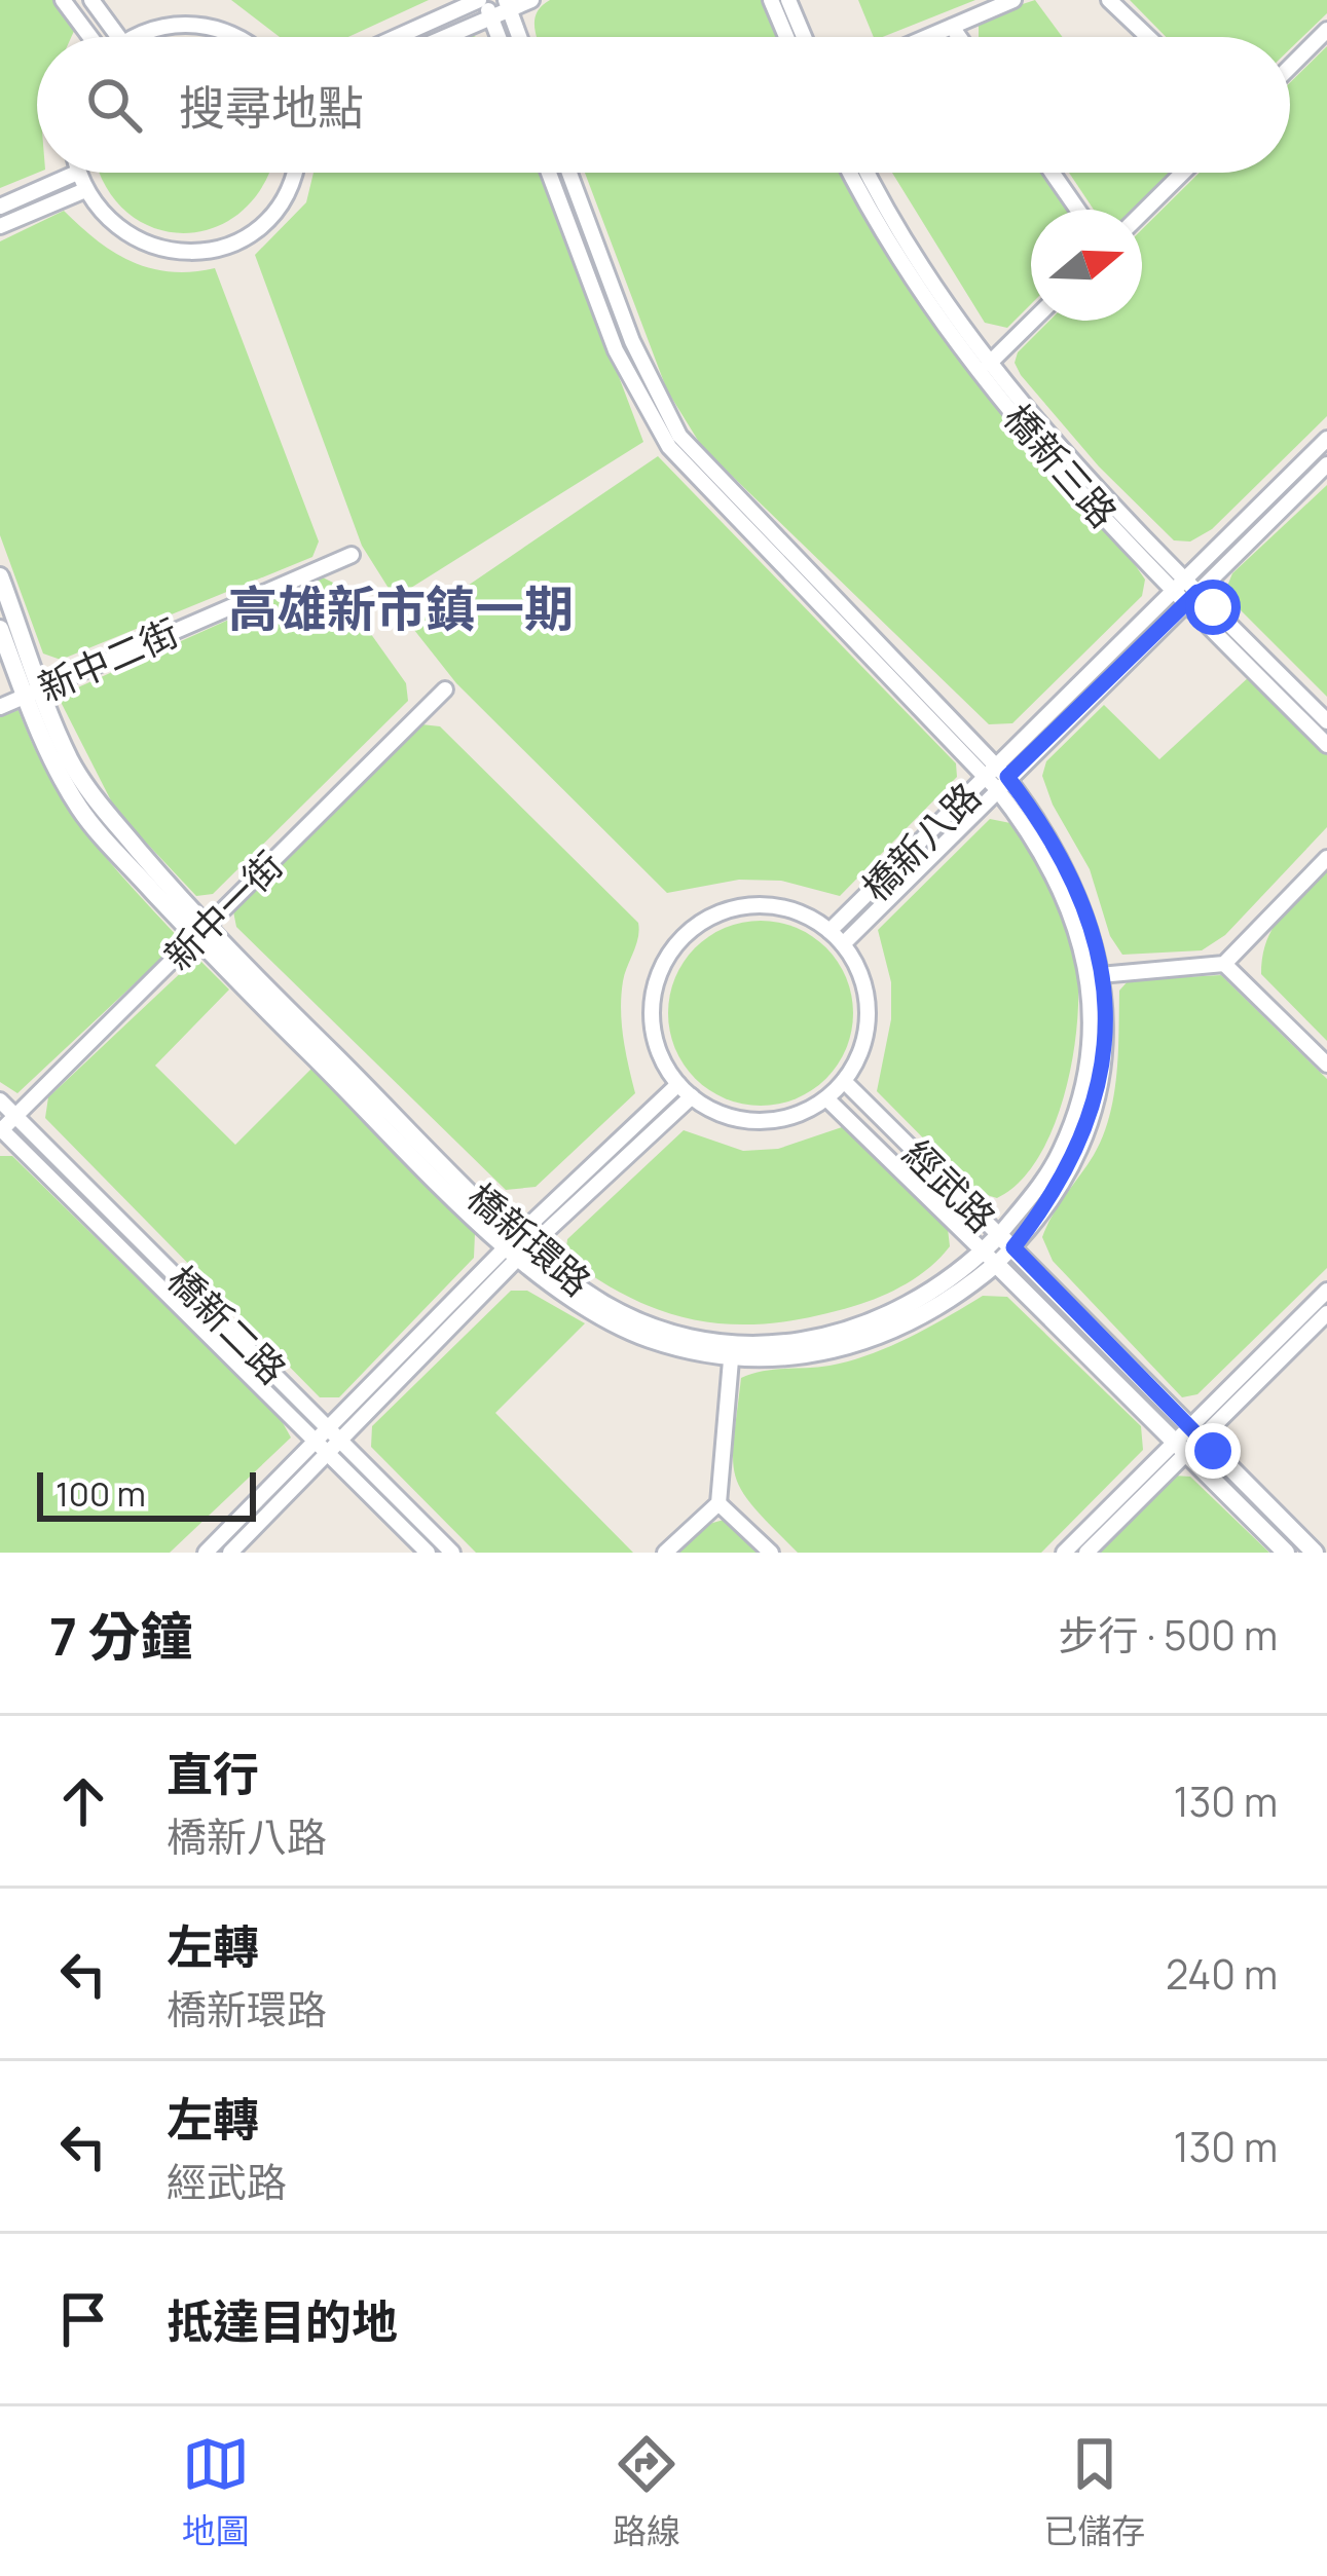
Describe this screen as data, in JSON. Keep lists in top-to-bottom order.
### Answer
{
  "streets": {
    "street": [
      "橋新三路",
      "新中二街",
      "橋新八路",
      "新中一街",
      "經武路",
      "橋新環路",
      "橋新二路"
    ]
  },
  "crossings": [
    ["橋新三路", "橋新八路"],
    ["新中二街", "橋新環路"],
    ["橋新八路", "經武路"],
    ["橋新八路", "橋新環路"],
    ["新中一街", "橋新環路"],
    ["新中一街", "橋新二路"],
    ["經武路", "橋新環路"]
  ],
  "districts": ["高雄新市鎮一期"],
  "scale_bar": "100 m",
  "north": "right",
  "page": {
    "search": "搜尋地點",
    "scale": "100 m",
    "heading": ["7 分鐘", "步行 · 500 m"],
    "list": [
      ["直行", "橋新八路", "130 m"],
      ["左轉", "橋新環路", "240 m"],
      ["左轉", "經武路", "130 m"],
      "抵達目的地"
    ],
    "nav": ["地圖", "路線", "已儲存"]
  }
}
